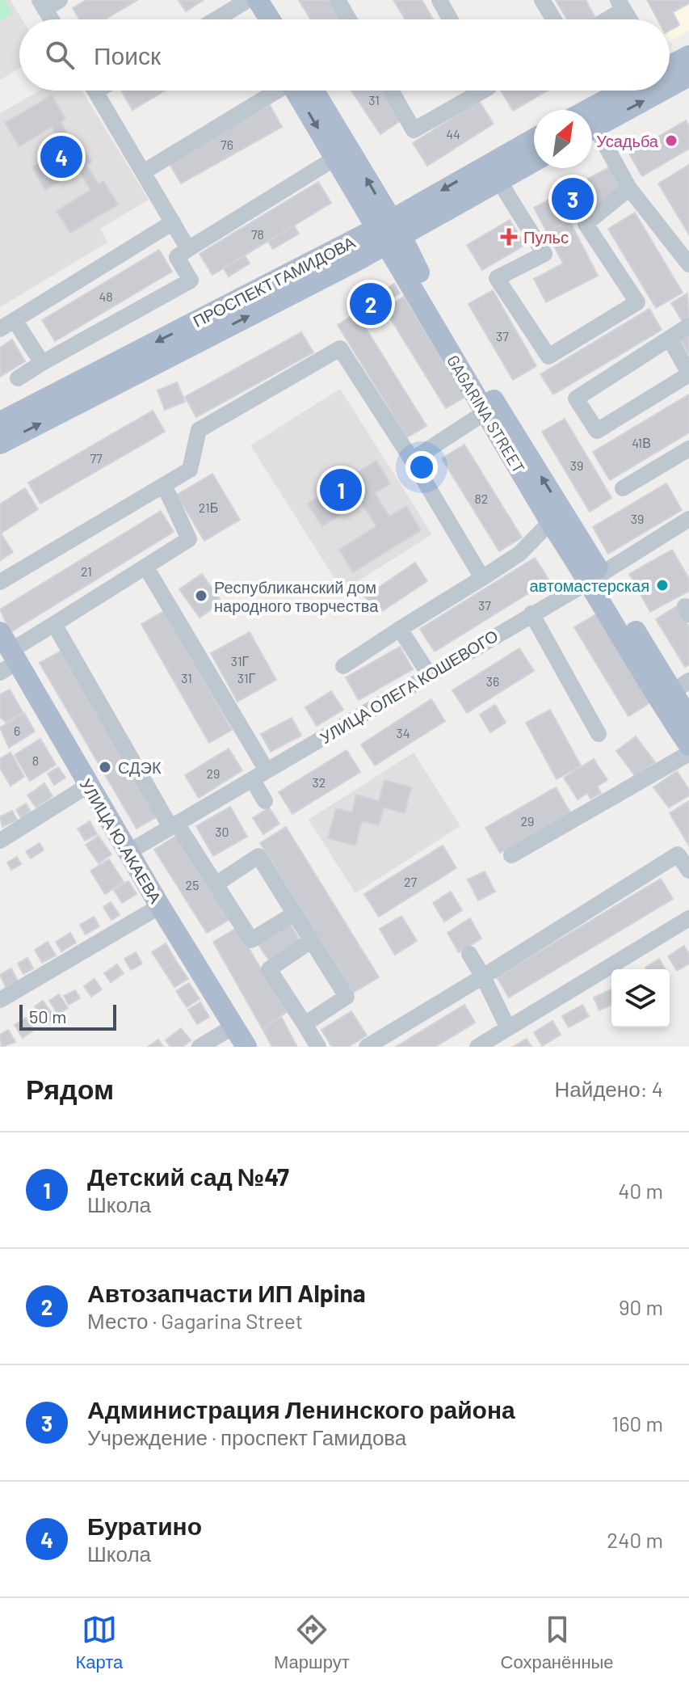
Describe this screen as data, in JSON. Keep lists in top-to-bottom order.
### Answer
{
  "streets": {
    "main road": ["ПРОСПЕКТ ГАМИДОВА", "GAGARINA STREET", "УЛИЦА Ю.АКАЕВА"],
    "street": ["УЛИЦА ОЛЕГА КОШЕВОГО"]
  },
  "crossings": [
    ["ПРОСПЕКТ ГАМИДОВА", "GAGARINA STREET"],
    ["GAGARINA STREET", "УЛИЦА ОЛЕГА КОШЕВОГО"],
    ["УЛИЦА ОЛЕГА КОШЕВОГО", "УЛИЦА Ю.АКАЕВА"]
  ],
  "places": {
    "other": [
      "Усадьба",
      "автомастерская",
      "Республиканский дом народного творчества",
      "СДЭК"
    ],
    "health": ["Пульс"]
  },
  "house_numbers": [
    "31",
    "44",
    "76",
    "78",
    "48",
    "37",
    "41В",
    "77",
    "39",
    "82",
    "21Б",
    "39",
    "21",
    "37",
    "31Г",
    "31",
    "31Г",
    "36",
    "6",
    "34",
    "8",
    "29",
    "32",
    "29",
    "30",
    "27",
    "25"
  ],
  "scale_bar": "50 m",
  "north": "top right",
  "page": {
    "search": "Поиск",
    "pins": [
      "4",
      "3",
      "2",
      "1"
    ],
    "scale": "50 m",
    "heading": ["Рядом", "Найдено: 4"],
    "list": [
      {
        "mark": "1",
        "name": "Детский сад №47",
        "note": "Школа",
        "value": "40 m"
      },
      {
        "mark": "2",
        "name": "Автозапчасти ИП Alpina",
        "note": "Место · Gagarina Street",
        "value": "90 m"
      },
      {
        "mark": "3",
        "name": "Администрация Ленинского района",
        "note": "Учреждение · проспект Гамидова",
        "value": "160 m"
      },
      {
        "mark": "4",
        "name": "Буратино",
        "note": "Школа",
        "value": "240 m"
      }
    ],
    "nav": ["Карта", "Маршрут", "Сохранённые"]
  }
}
